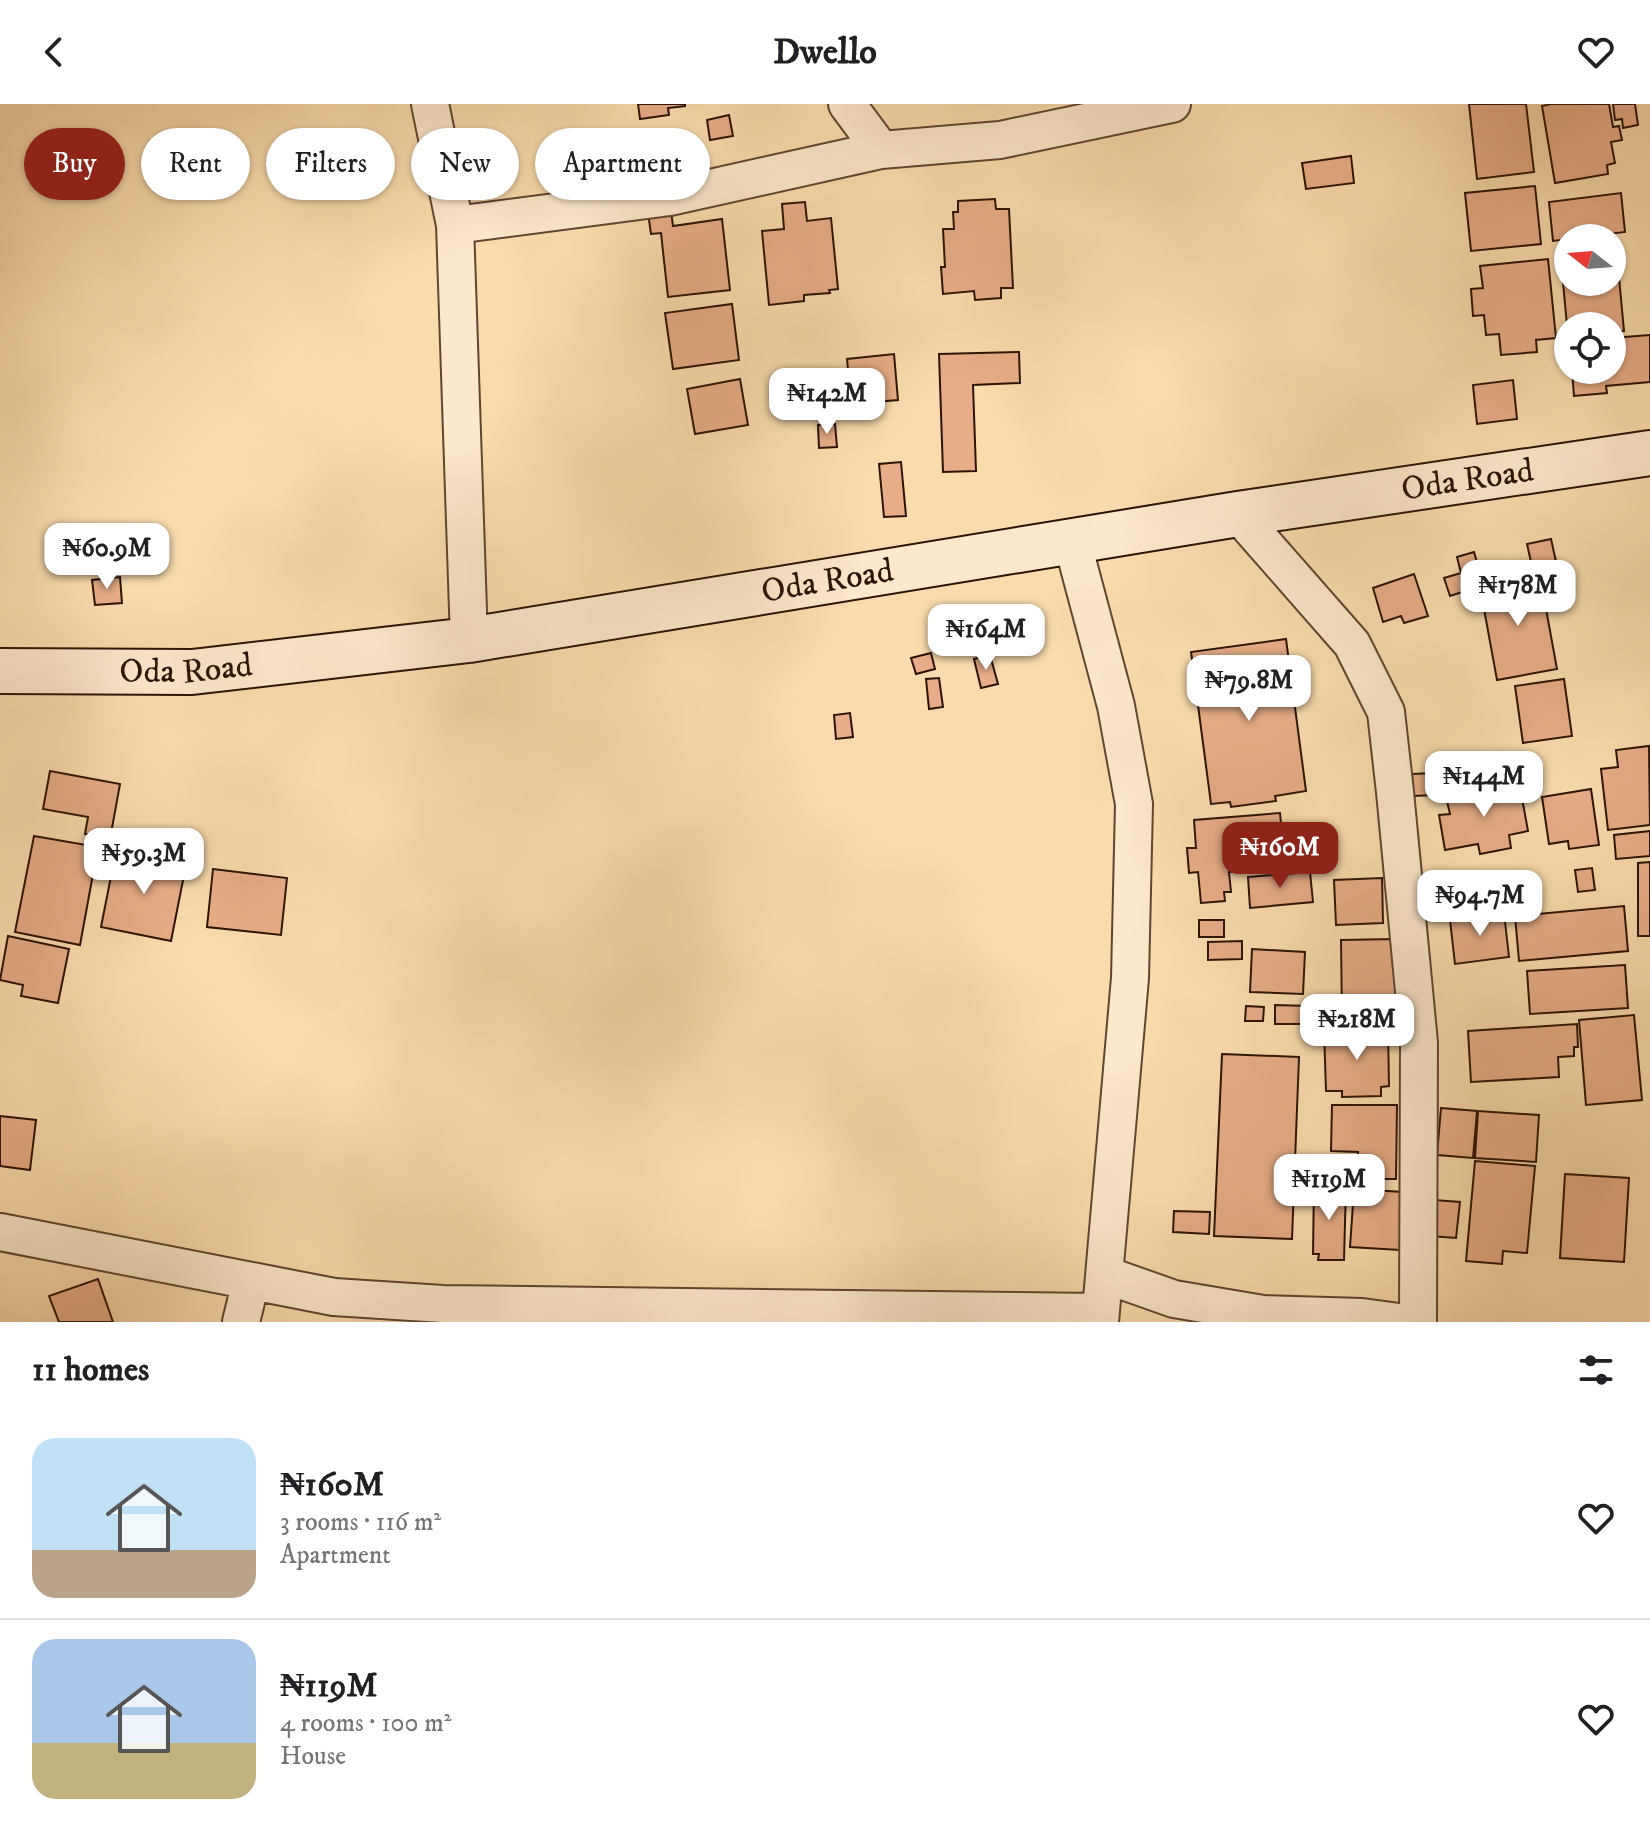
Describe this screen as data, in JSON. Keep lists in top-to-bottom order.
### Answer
{
  "streets": {
    "street": ["Oda Road"]
  },
  "north": "left",
  "page": {
    "header": "Dwello",
    "chip": [
      "Buy",
      "Rent",
      "Filters",
      "New",
      "Apartment"
    ],
    "price": [
      "₦142M",
      "₦60.9M",
      "₦178M",
      "₦164M",
      "₦79.8M",
      "₦144M",
      "₦160M",
      "₦59.3M",
      "₦94.7M",
      "₦218M",
      "₦119M"
    ],
    "heading": "11 homes",
    "list": [
      {
        "name": "₦160M",
        "note": "3 rooms · 116 m² · Apartment"
      },
      {
        "name": "₦119M",
        "note": "4 rooms · 100 m² · House"
      }
    ]
  }
}
